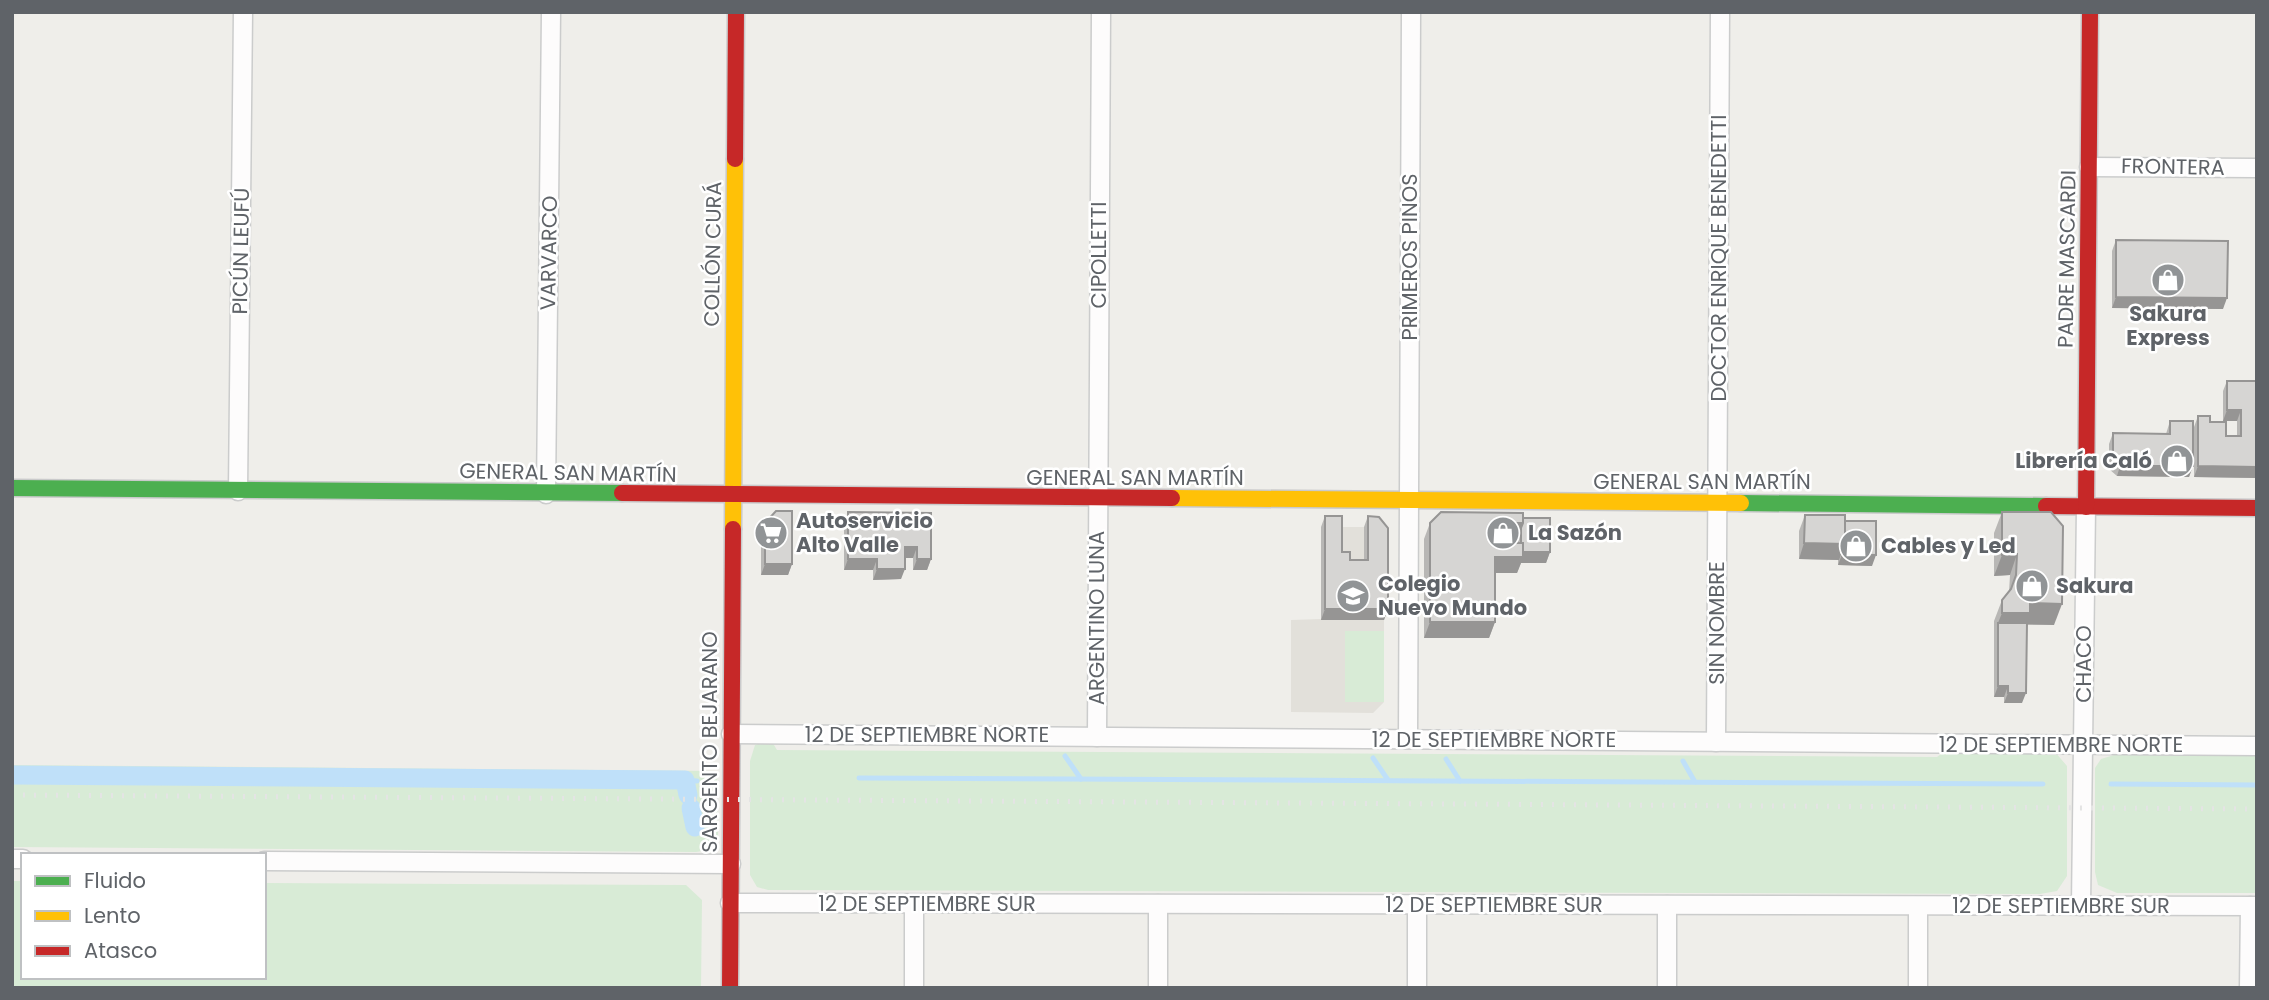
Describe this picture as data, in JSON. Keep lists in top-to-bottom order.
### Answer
{
  "streets": {
    "main road": [
      "COLLÓN CURÁ",
      "PADRE MASCARDI",
      "GENERAL SAN MARTÍN",
      "SARGENTO BEJARANO"
    ],
    "street": [
      "FRONTERA",
      "PICÚN LEUFÚ",
      "VARVARCO",
      "CIPOLLETTI",
      "PRIMEROS PINOS",
      "DOCTOR ENRIQUE BENEDETTI",
      "ARGENTINO LUNA",
      "SIN NOMBRE",
      "CHACO",
      "12 DE SEPTIEMBRE NORTE",
      "12 DE SEPTIEMBRE SUR"
    ]
  },
  "crossings": [
    ["FRONTERA", "PADRE MASCARDI"],
    ["PICÚN LEUFÚ", "GENERAL SAN MARTÍN"],
    ["VARVARCO", "GENERAL SAN MARTÍN"],
    ["COLLÓN CURÁ", "GENERAL SAN MARTÍN"],
    ["COLLÓN CURÁ", "SARGENTO BEJARANO"],
    ["CIPOLLETTI", "GENERAL SAN MARTÍN"],
    ["CIPOLLETTI", "ARGENTINO LUNA"],
    ["PRIMEROS PINOS", "GENERAL SAN MARTÍN"],
    ["PRIMEROS PINOS", "12 DE SEPTIEMBRE NORTE"],
    ["DOCTOR ENRIQUE BENEDETTI", "GENERAL SAN MARTÍN"],
    ["DOCTOR ENRIQUE BENEDETTI", "SIN NOMBRE"],
    ["PADRE MASCARDI", "GENERAL SAN MARTÍN"],
    ["PADRE MASCARDI", "CHACO"],
    ["GENERAL SAN MARTÍN", "ARGENTINO LUNA"],
    ["GENERAL SAN MARTÍN", "SIN NOMBRE"],
    ["GENERAL SAN MARTÍN", "CHACO"],
    ["GENERAL SAN MARTÍN", "SARGENTO BEJARANO"],
    ["ARGENTINO LUNA", "12 DE SEPTIEMBRE NORTE"],
    ["SIN NOMBRE", "12 DE SEPTIEMBRE NORTE"],
    ["CHACO", "12 DE SEPTIEMBRE NORTE"],
    ["CHACO", "12 DE SEPTIEMBRE SUR"],
    ["12 DE SEPTIEMBRE NORTE", "SARGENTO BEJARANO"],
    ["SARGENTO BEJARANO", "12 DE SEPTIEMBRE SUR"]
  ],
  "places": {
    "shop": [
      "Sakura Express",
      "Librería Caló",
      "La Sazón",
      "Cables y Led",
      "Sakura"
    ],
    "supermarket": ["Autoservicio Alto Valle"],
    "school or university": ["Colegio Nuevo Mundo"]
  },
  "legend": ["Fluido", "Lento", "Atasco"]
}
